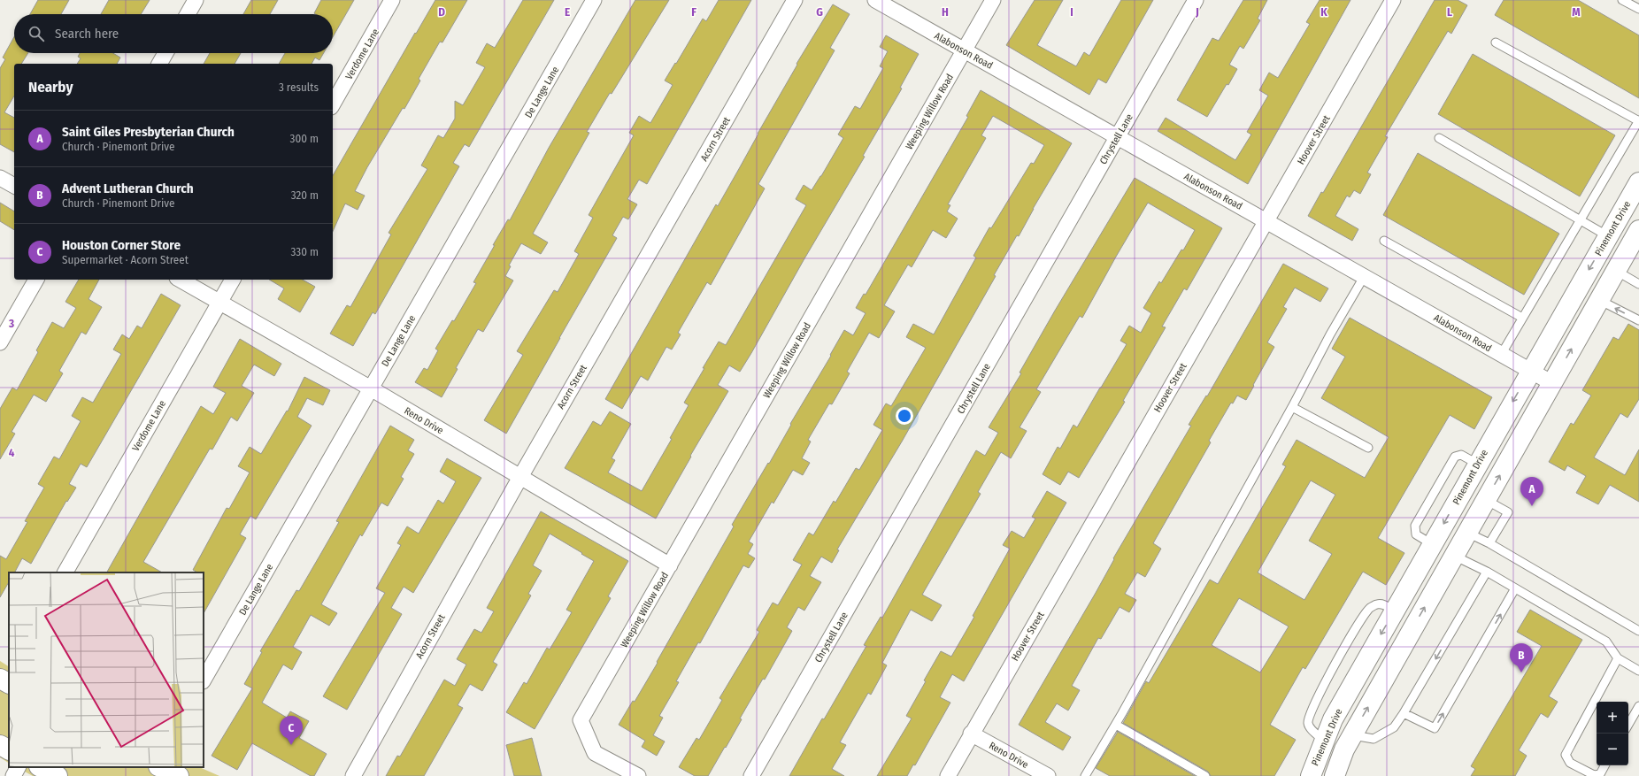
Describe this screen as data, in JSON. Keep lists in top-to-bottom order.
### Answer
{
  "streets": {
    "main road": ["Pinemont Drive"],
    "street": [
      "Alabonson Road",
      "Verdome Lane",
      "De Lange Lane",
      "Weeping Willow Road",
      "Acorn Street",
      "Chrystell Lane",
      "Hoover Street",
      "Reno Drive"
    ]
  },
  "crossings": [
    ["Alabonson Road", "Weeping Willow Road"],
    ["Alabonson Road", "Chrystell Lane"],
    ["Alabonson Road", "Hoover Street"],
    ["Alabonson Road", "Pinemont Drive"],
    ["Verdome Lane", "Reno Drive"],
    ["De Lange Lane", "Reno Drive"],
    ["Weeping Willow Road", "Reno Drive"],
    ["Acorn Street", "Reno Drive"],
    ["Hoover Street", "Reno Drive"]
  ],
  "page": {
    "search": "Search here",
    "heading": ["Nearby", "3 results"],
    "list": [
      {
        "mark": "A",
        "name": "Saint Giles Presbyterian Church",
        "note": "Church · Pinemont Drive",
        "value": "300 m"
      },
      {
        "mark": "B",
        "name": "Advent Lutheran Church",
        "note": "Church · Pinemont Drive",
        "value": "320 m"
      },
      {
        "mark": "C",
        "name": "Houston Corner Store",
        "note": "Supermarket · Acorn Street",
        "value": "330 m"
      }
    ],
    "pins": ["A", "B", "C"],
    "map_buttons": ["+", "−"]
  },
  "grid": {
    "columns": [
      "D",
      "E",
      "F",
      "G",
      "H",
      "I",
      "J",
      "K",
      "L",
      "M"
    ],
    "rows": ["3", "4"]
  }
}
